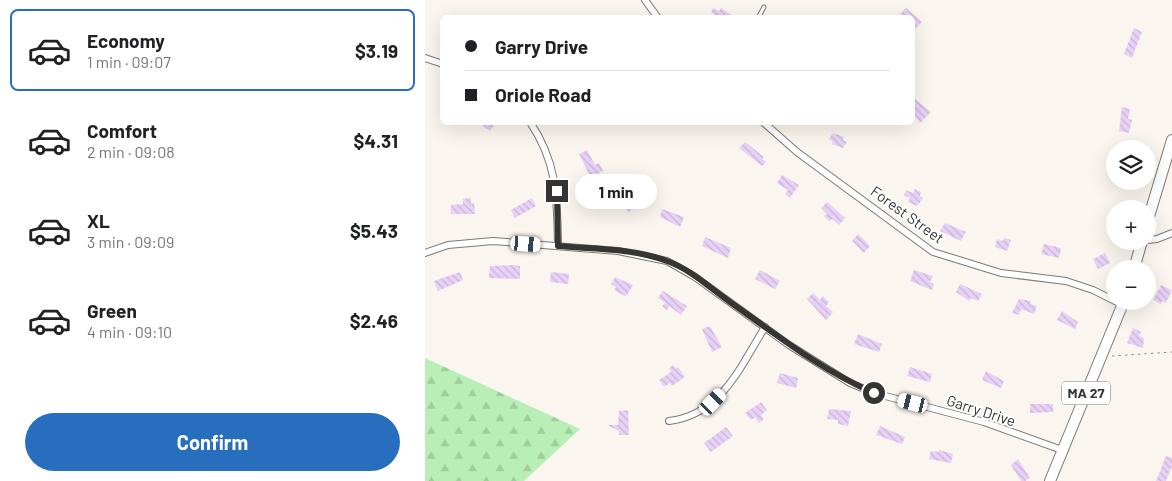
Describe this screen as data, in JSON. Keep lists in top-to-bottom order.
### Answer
{
  "streets": {
    "main road": ["MA 27"],
    "street": ["Forest Street", "Garry Drive"]
  },
  "crossings": [
    ["MA 27", "Garry Drive"]
  ],
  "page": {
    "list": [
      {
        "name": "Economy",
        "note": "1 min · 09:07",
        "value": "$3.19"
      },
      {
        "name": "Comfort",
        "note": "2 min · 09:08",
        "value": "$4.31"
      },
      {
        "name": "XL",
        "note": "3 min · 09:09",
        "value": "$5.43"
      },
      {
        "name": "Green",
        "note": "4 min · 09:10",
        "value": "$2.46"
      }
    ],
    "banner": ["Garry Drive", "Oriole Road"],
    "map_buttons": ["+", "−"],
    "bubble": "1 min",
    "buttons": "Confirm"
  }
}
